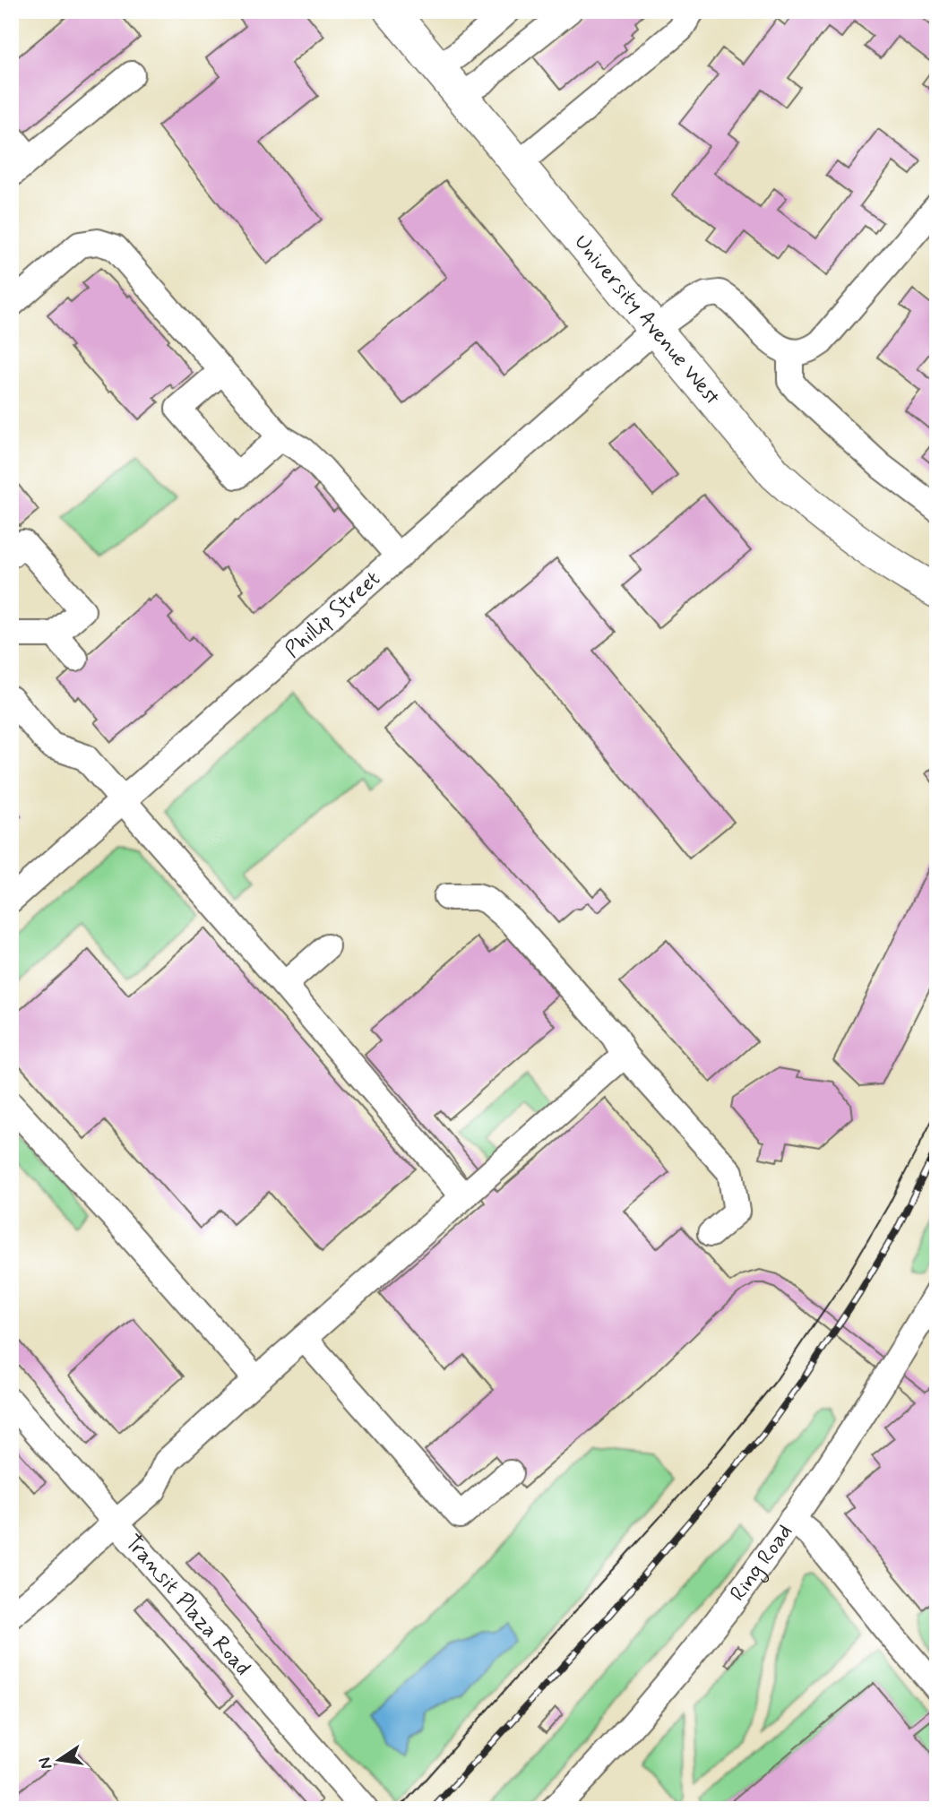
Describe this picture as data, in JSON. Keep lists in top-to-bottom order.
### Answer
{
  "streets": {
    "main road": ["University Avenue West"],
    "street": ["Phillip Street", "Ring Road", "Transit Plaza Road"]
  },
  "crossings": [
    ["University Avenue West", "Phillip Street"]
  ],
  "north": "left"
}
